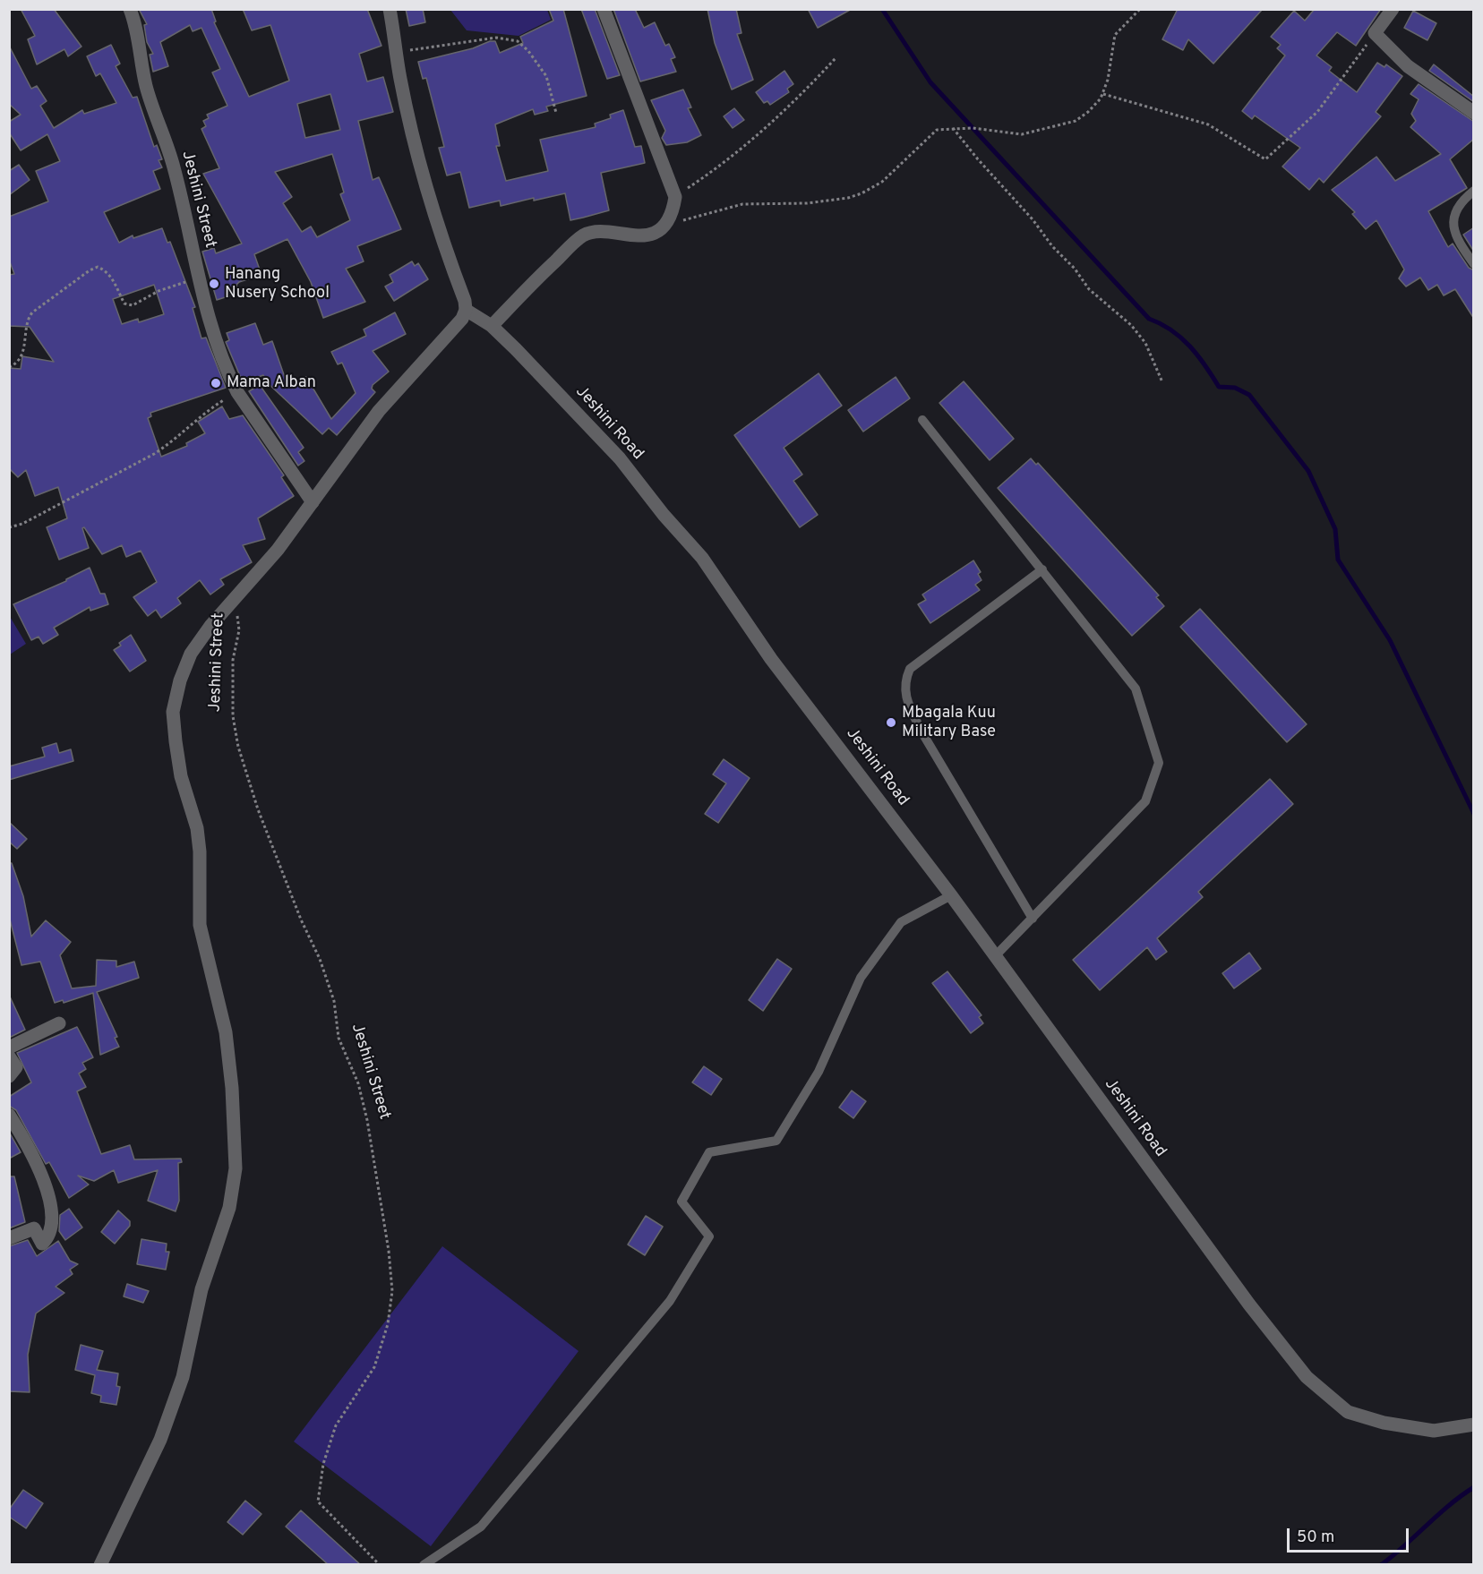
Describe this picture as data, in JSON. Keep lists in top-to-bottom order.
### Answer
{
  "streets": {
    "street": ["Jeshini Street", "Jeshini Road"]
  },
  "places": ["Hanang Nusery School", "Mama Alban", "Mbagala Kuu Military Base"],
  "scale_bar": "50 m"
}
